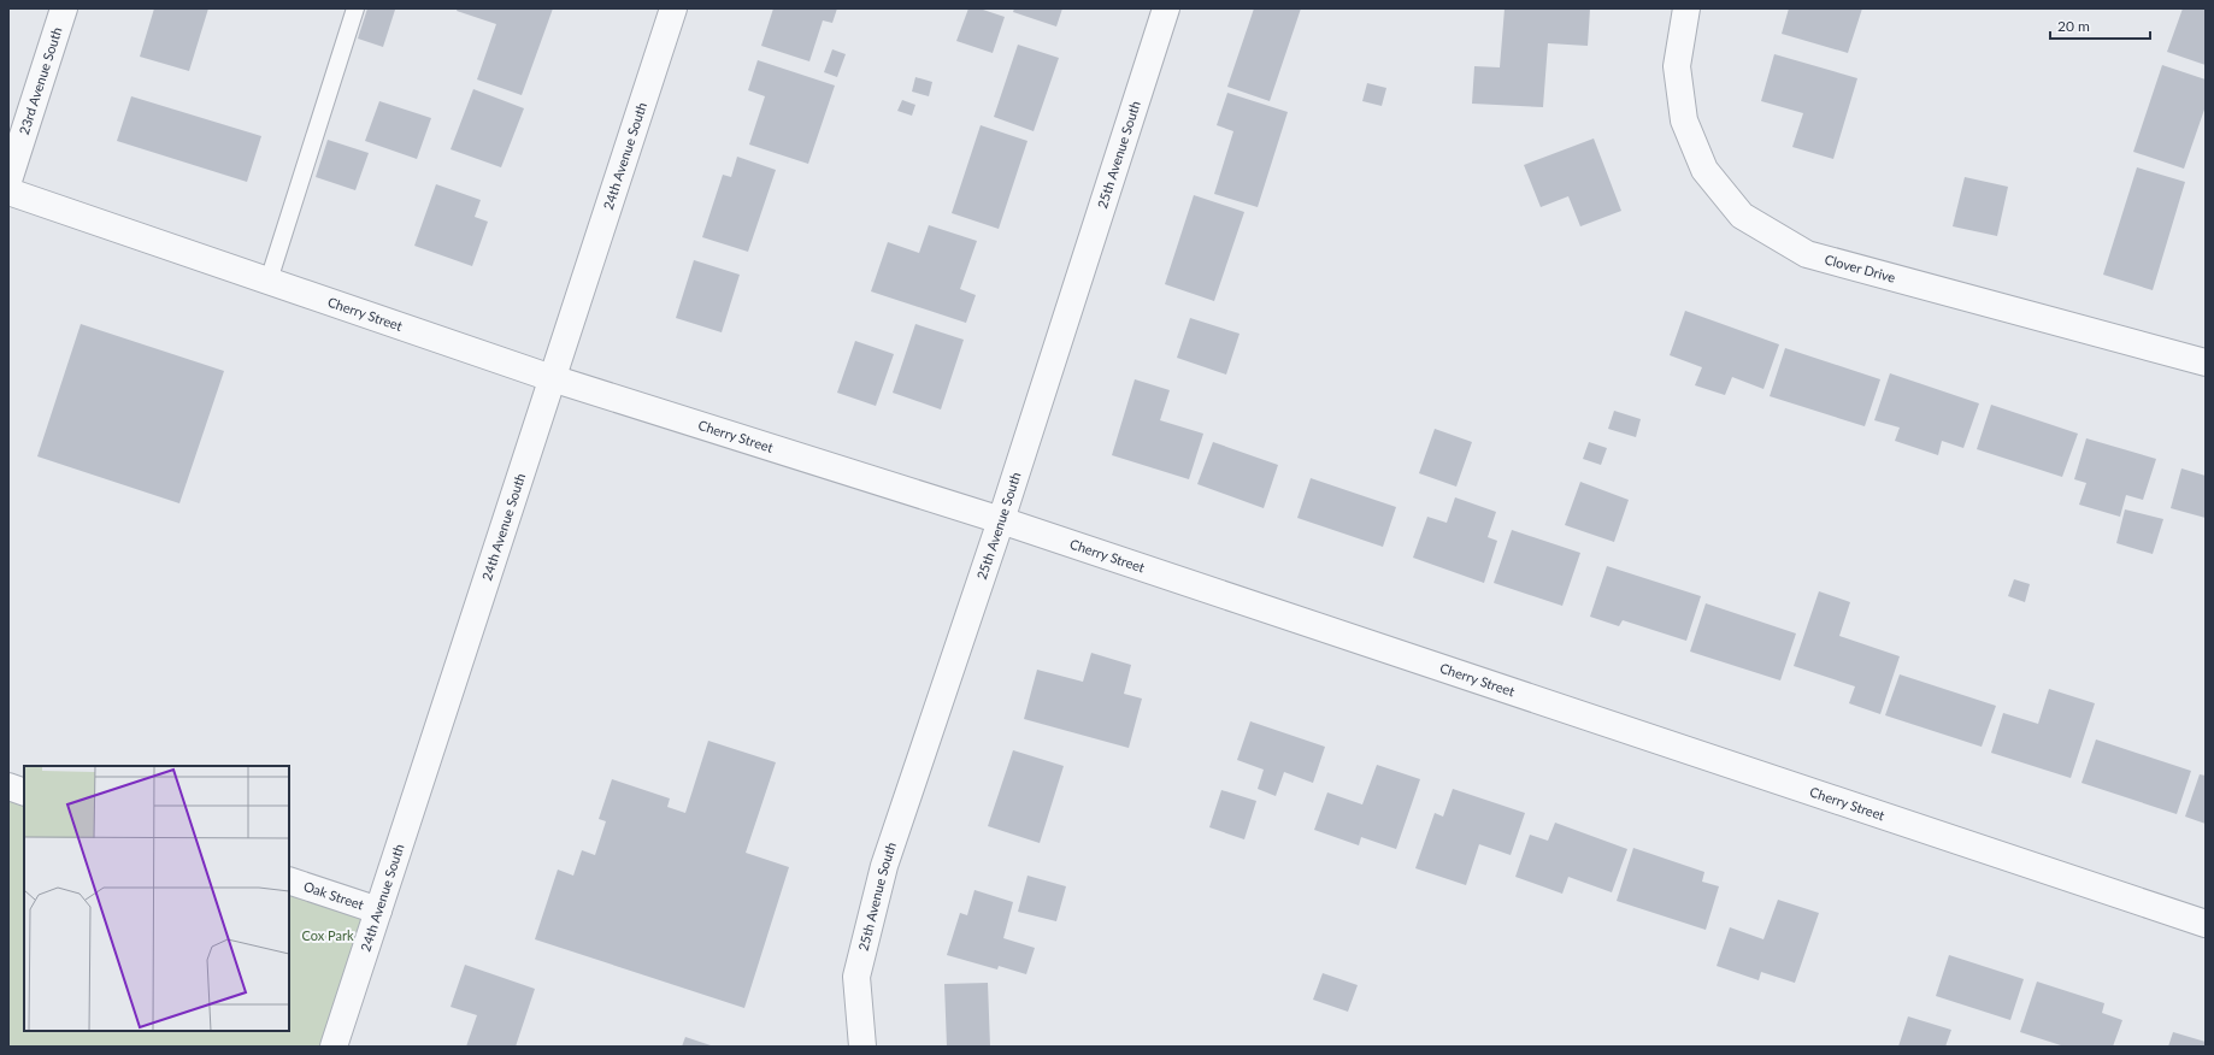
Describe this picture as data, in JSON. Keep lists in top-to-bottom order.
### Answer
{
  "streets": {
    "street": [
      "23rd Avenue South",
      "25th Avenue South",
      "24th Avenue South",
      "Clover Drive",
      "Cherry Street",
      "Oak Street"
    ]
  },
  "crossings": [
    ["25th Avenue South", "Cherry Street"],
    ["24th Avenue South", "Cherry Street"],
    ["24th Avenue South", "Oak Street"]
  ],
  "parks": ["Cox Park"],
  "scale_bar": "20 m"
}
